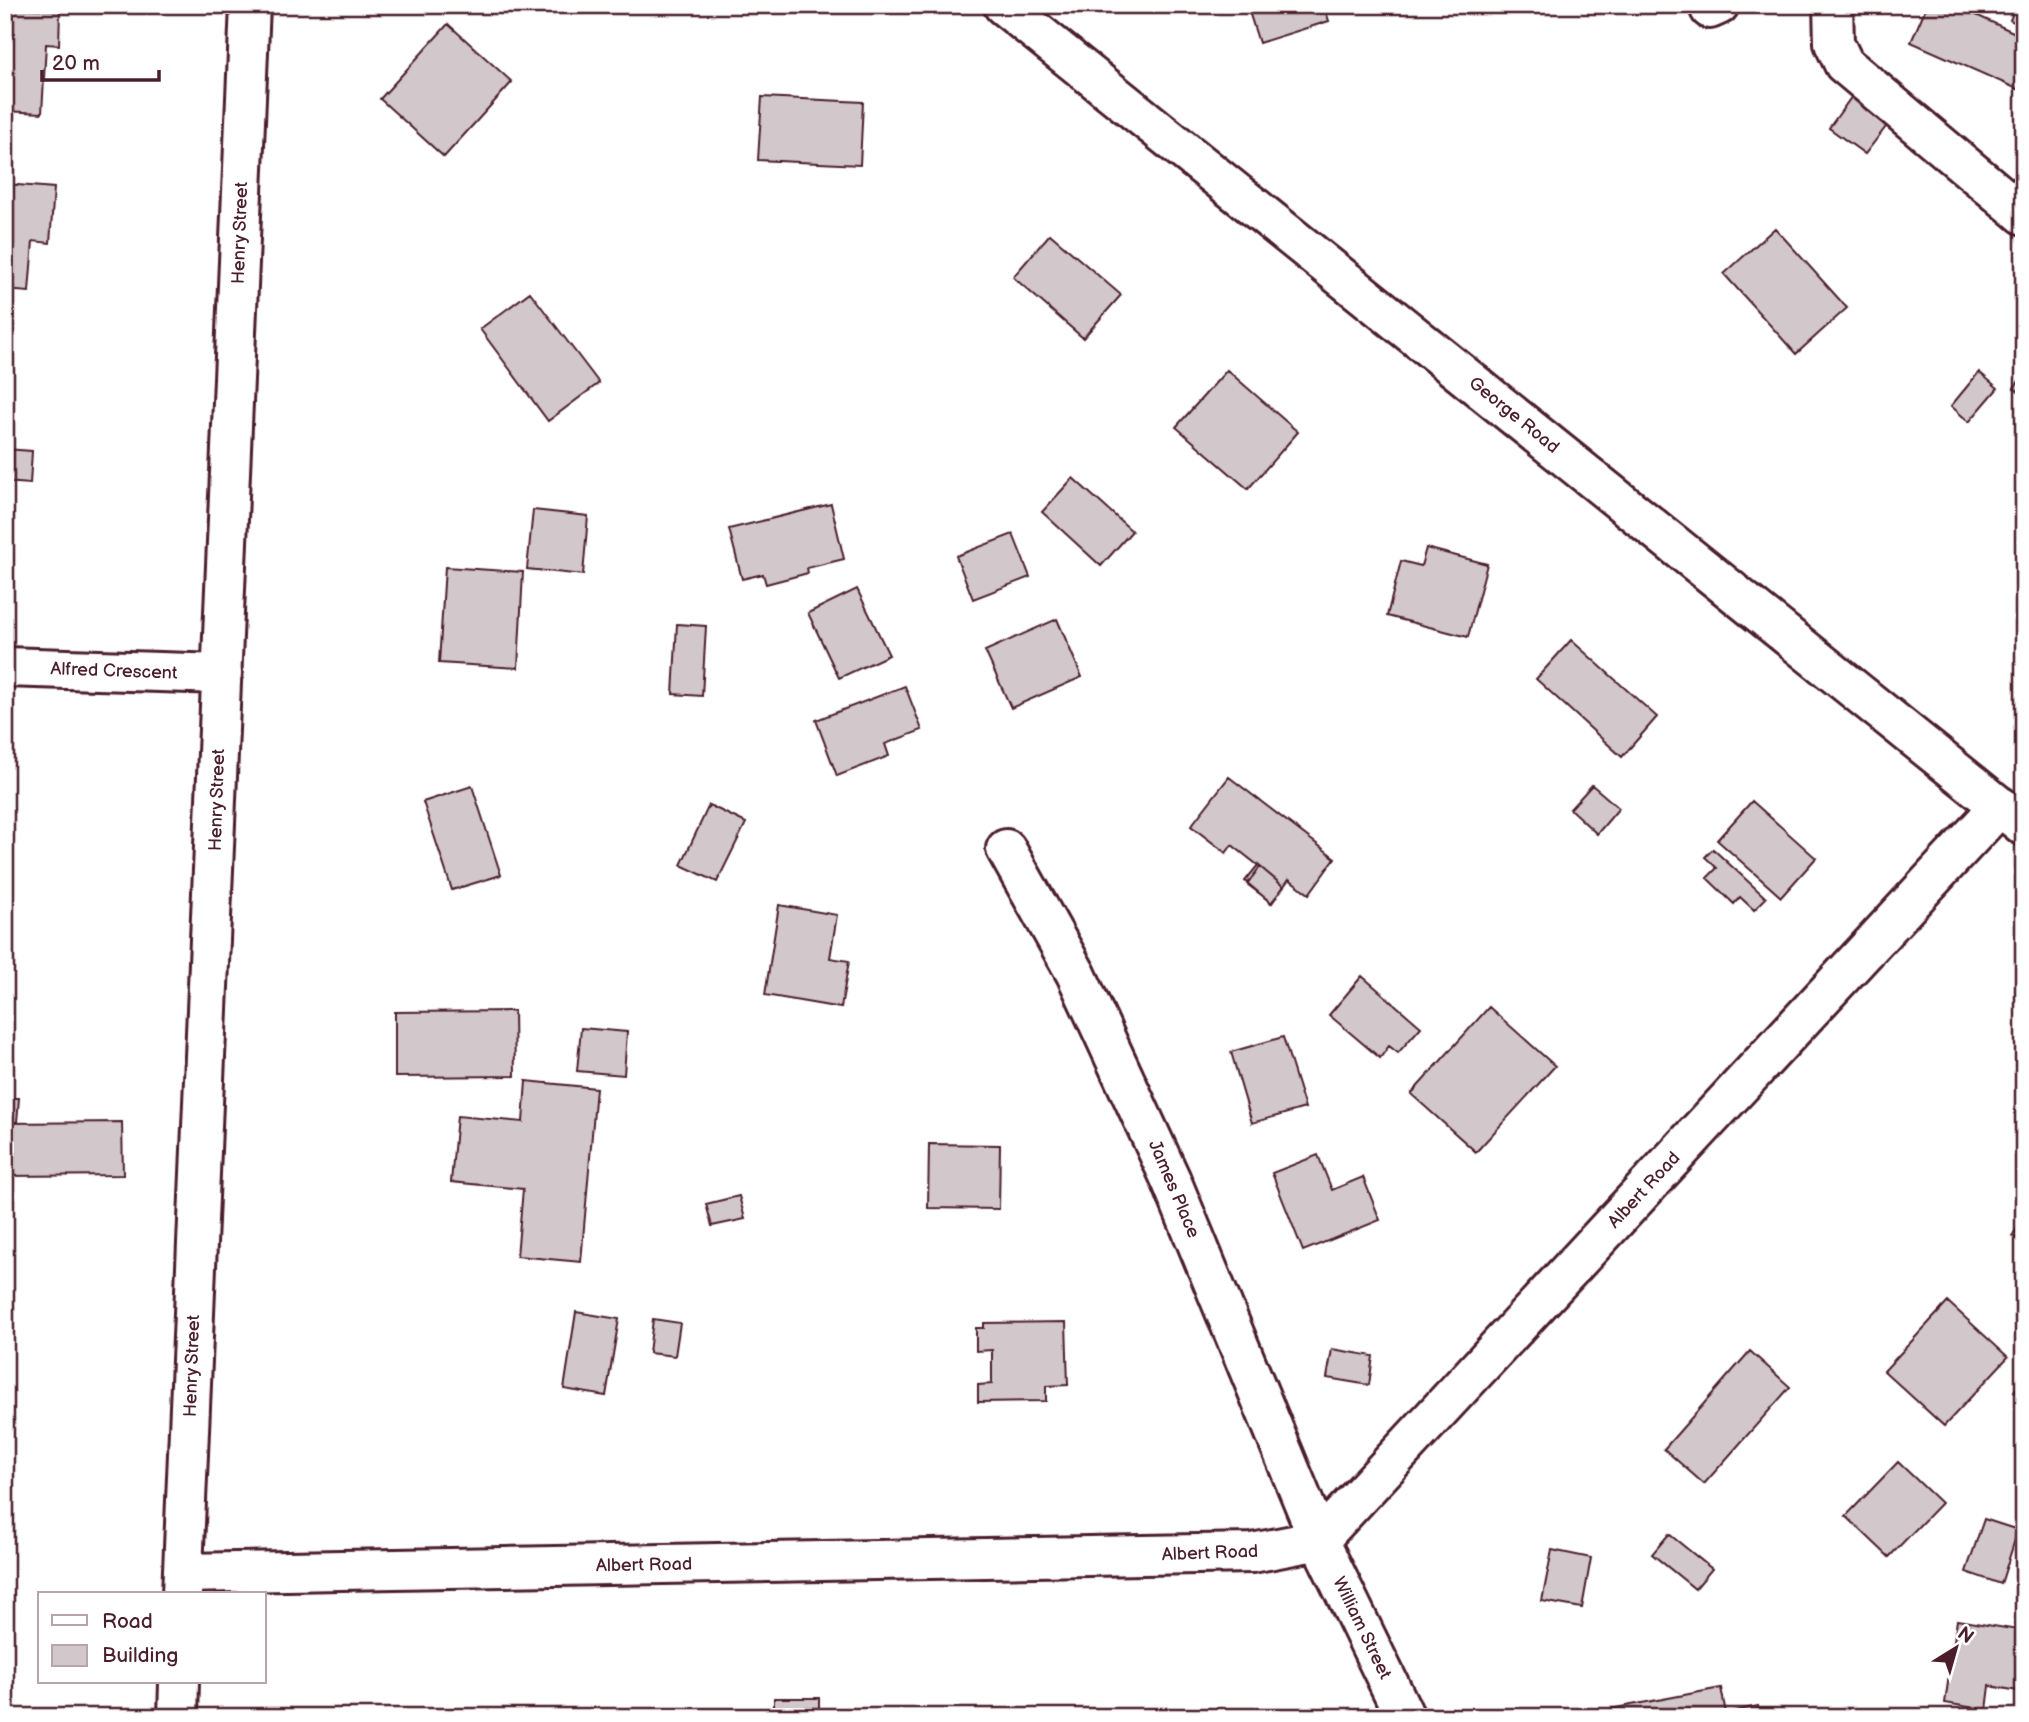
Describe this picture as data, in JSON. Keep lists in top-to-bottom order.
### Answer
{
  "streets": {
    "street": [
      "Henry Street",
      "George Road",
      "Alfred Crescent",
      "James Place",
      "Albert Road",
      "William Street"
    ]
  },
  "crossings": [
    ["Henry Street", "Alfred Crescent"],
    ["Henry Street", "Albert Road"],
    ["George Road", "Albert Road"],
    ["James Place", "Albert Road"],
    ["James Place", "William Street"],
    ["Albert Road", "William Street"]
  ],
  "legend": ["Road", "Building"],
  "scale_bar": "20 m",
  "north": "top right"
}
